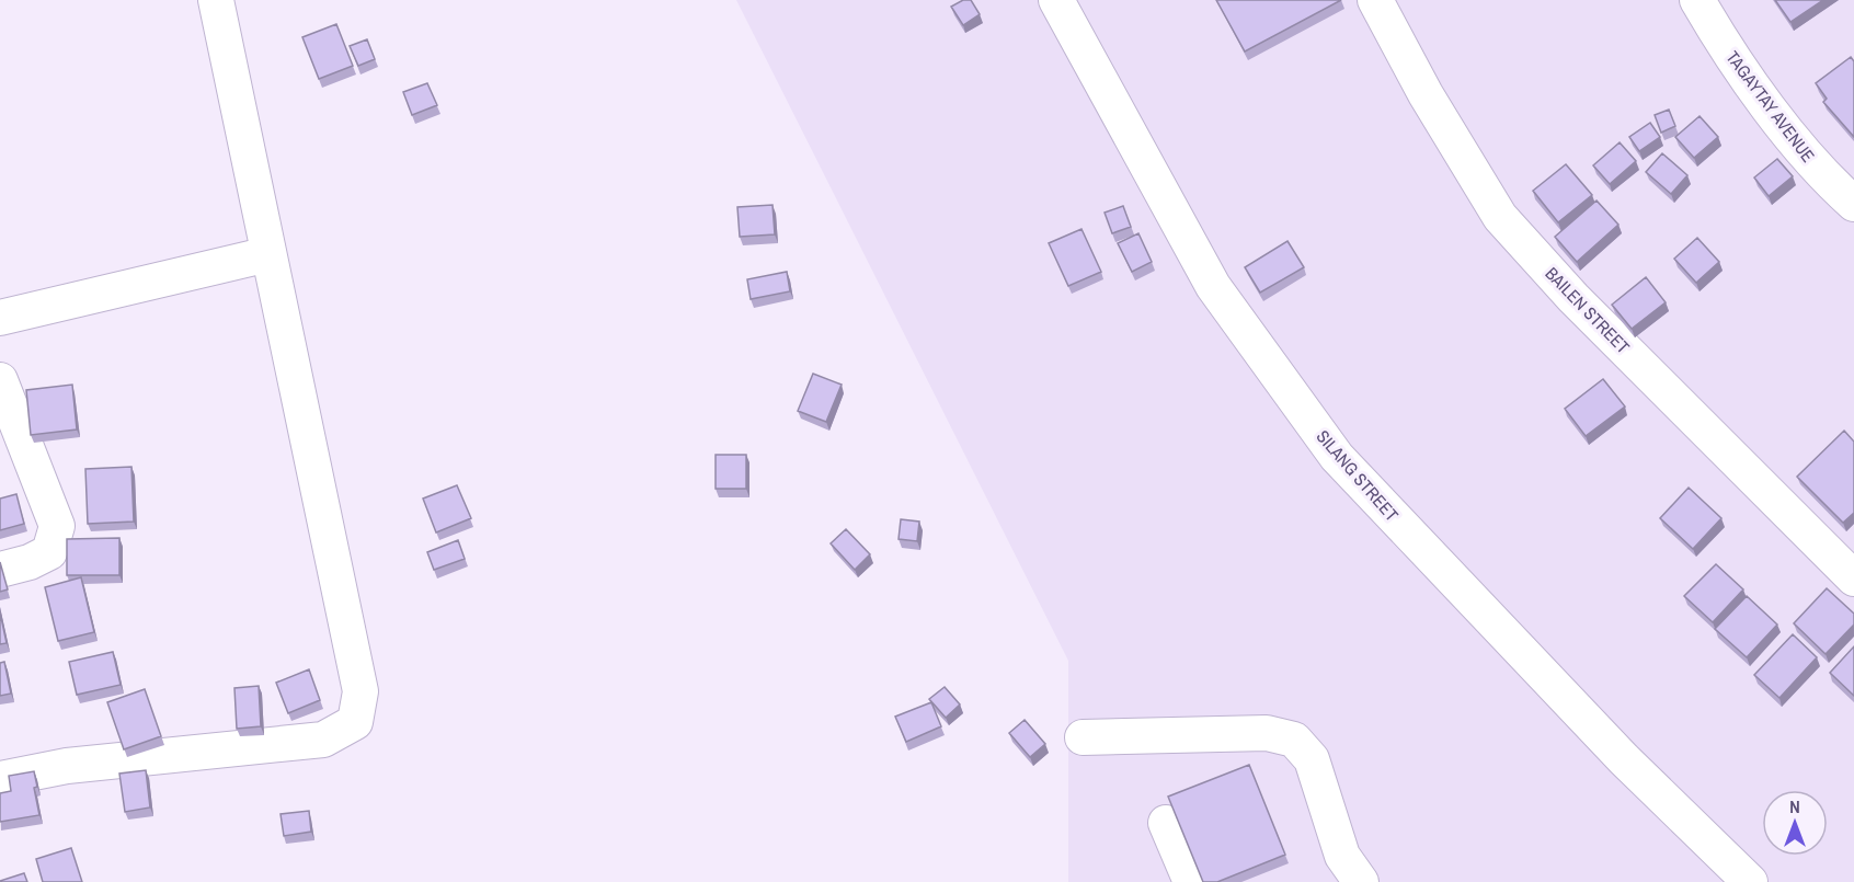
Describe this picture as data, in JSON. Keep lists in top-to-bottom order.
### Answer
{
  "streets": {
    "street": ["TAGAYTAY AVENUE", "BAILEN STREET", "SILANG STREET"]
  },
  "north": "top"
}
